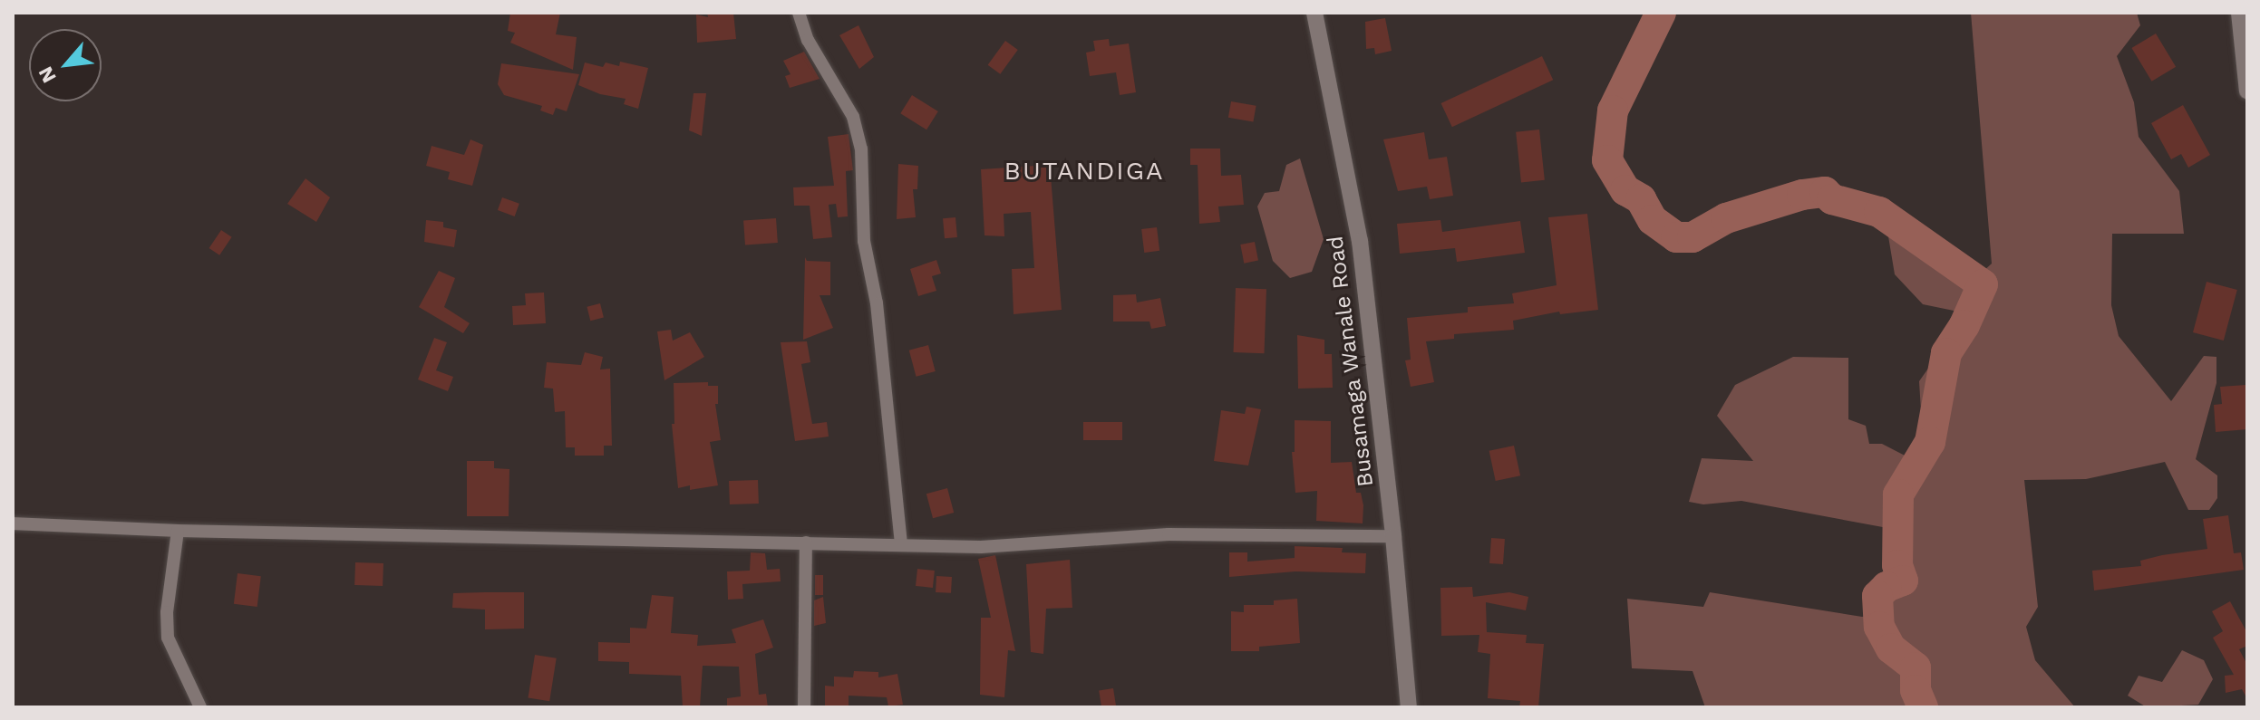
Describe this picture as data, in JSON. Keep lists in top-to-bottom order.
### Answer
{
  "streets": {
    "street": ["Busamaga Wanale Road"]
  },
  "districts": ["BUTANDIGA"],
  "north": "bottom left"
}
